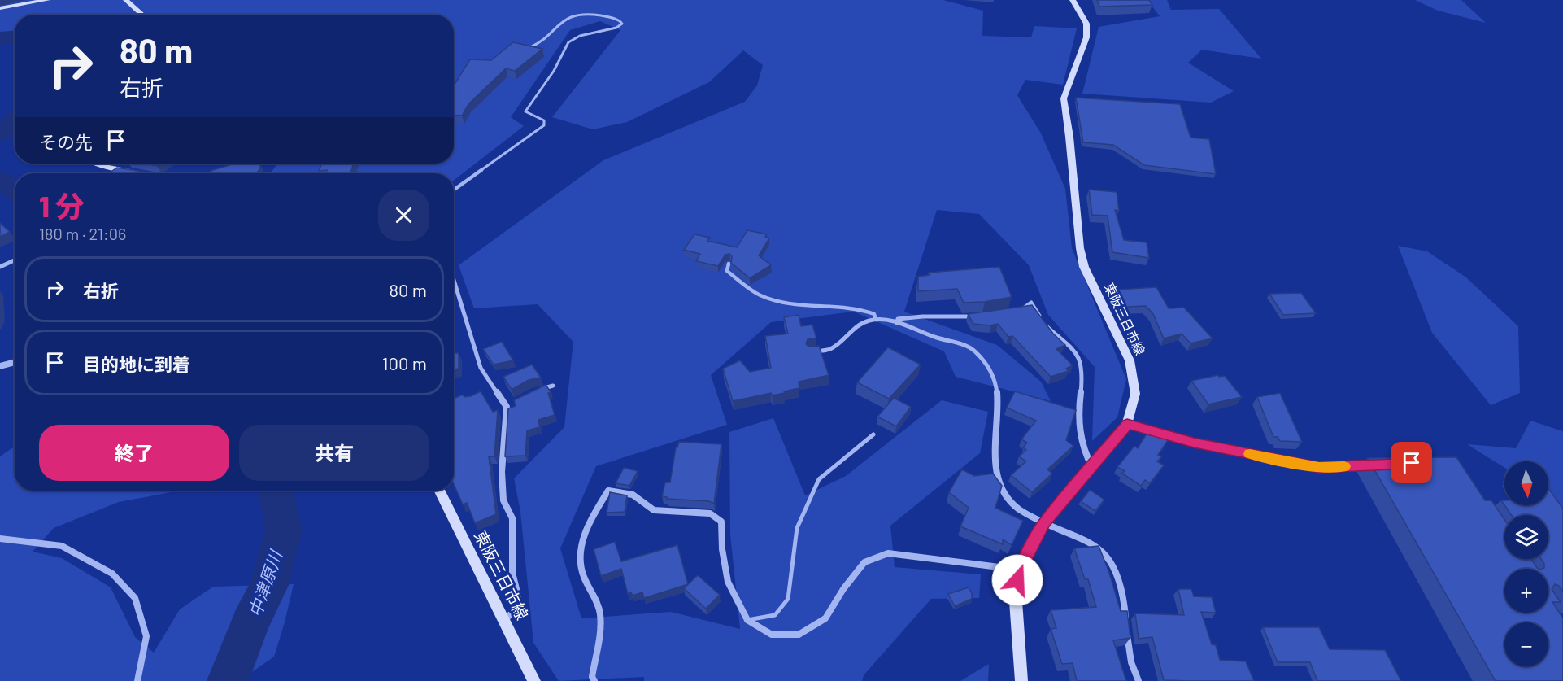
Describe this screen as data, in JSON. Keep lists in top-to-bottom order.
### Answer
{
  "streets": {
    "main road": ["東阪三日市線"]
  },
  "water": ["中津原川"],
  "north": "bottom",
  "page": {
    "turn": ["80 m", "右折"],
    "then": "その先",
    "heading": ["1 分", "180 m · 21:06"],
    "list": [
      {
        "name": "右折",
        "value": "80 m"
      },
      {
        "name": "目的地に到着",
        "value": "100 m"
      }
    ],
    "buttons": ["終了", "共有"],
    "map_buttons": ["+", "−"]
  }
}
